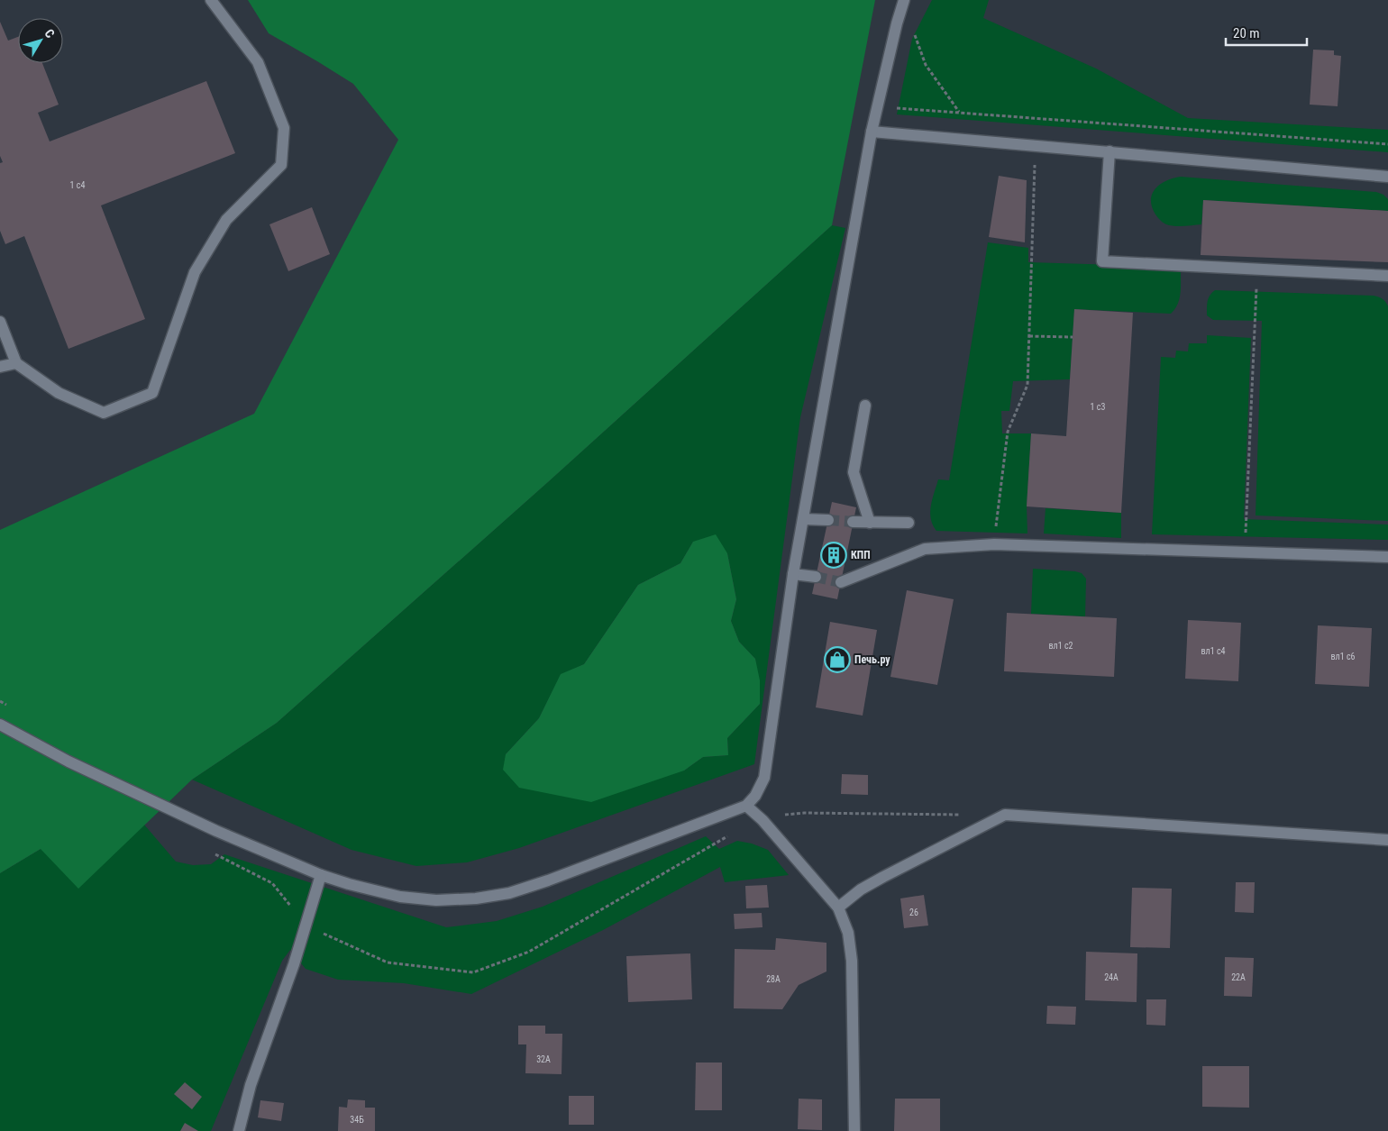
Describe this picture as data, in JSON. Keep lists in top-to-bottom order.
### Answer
{
  "places": {
    "building": ["КПП"],
    "shop": ["Печь.ру"]
  },
  "house_numbers": [
    "1 с4",
    "1 с3",
    "вл1 с2",
    "вл1 с4",
    "вл1 с6",
    "26",
    "24А",
    "22А",
    "28А",
    "32А",
    "34Б"
  ],
  "scale_bar": "20 m",
  "north": "top right"
}
